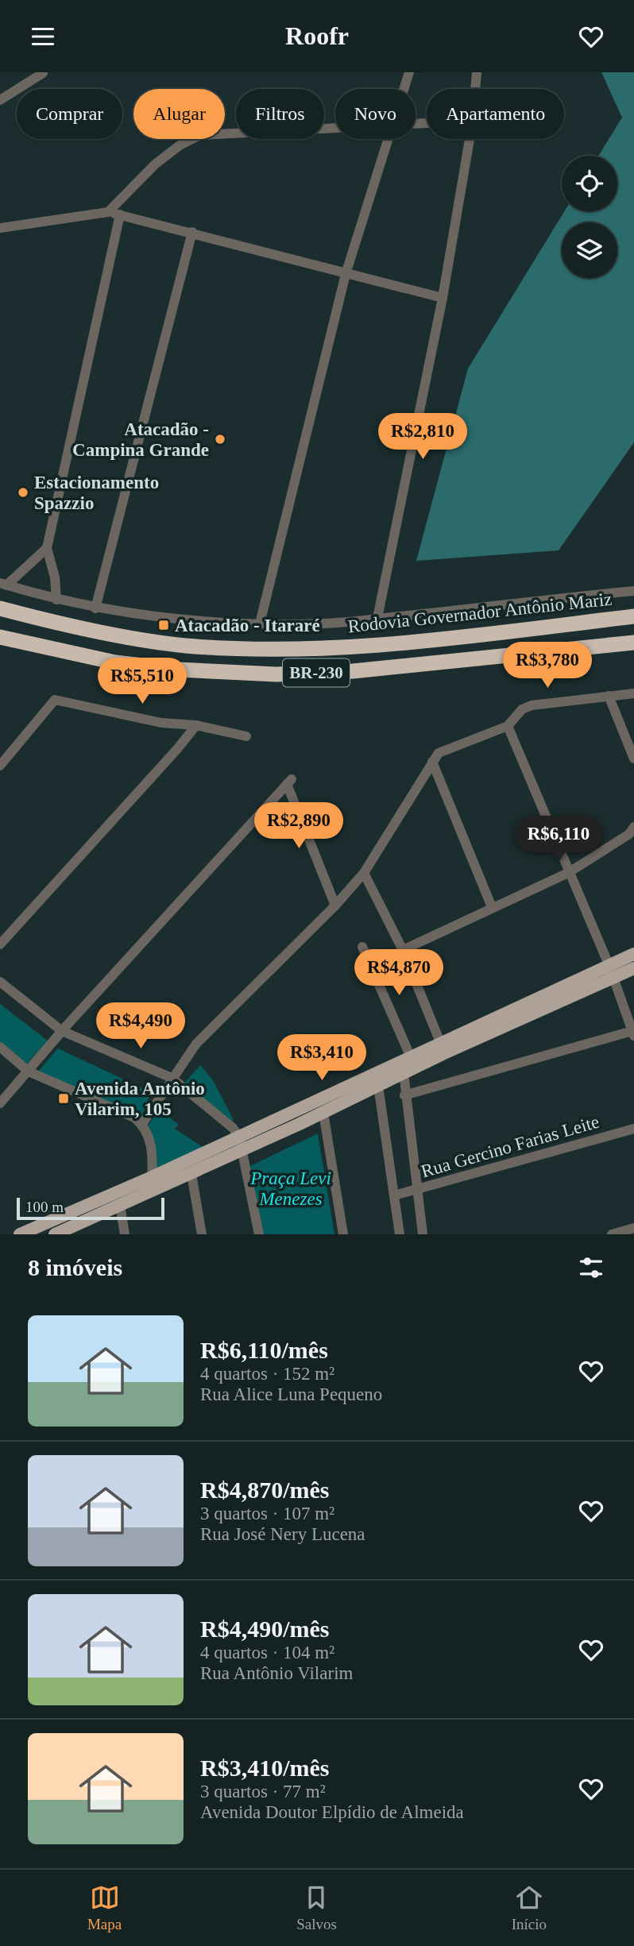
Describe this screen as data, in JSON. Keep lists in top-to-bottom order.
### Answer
{
  "streets": {
    "highway": ["Rodovia Governador Antônio Mariz", "BR-230"],
    "street": ["Rua Gercino Farias Leite"]
  },
  "parks": ["Praça Levi Menezes"],
  "places": {
    "other": ["Atacadão - Campina Grande", "Estacionamento Spazzio"],
    "transit": ["Atacadão - Itararé", "Avenida Antônio Vilarim, 105"]
  },
  "scale_bar": "100 m",
  "page": {
    "header": "Roofr",
    "chip": [
      "Comprar",
      "Alugar",
      "Filtros",
      "Novo",
      "Apartamento"
    ],
    "price": [
      "R$2,810",
      "R$3,780",
      "R$5,510",
      "R$2,890",
      "R$6,110",
      "R$4,870",
      "R$4,490",
      "R$3,410"
    ],
    "scale": "100 m",
    "heading": "8 imóveis",
    "list": [
      {
        "name": "R$6,110/mês",
        "note": "4 quartos · 152 m² · Rua Alice Luna Pequeno"
      },
      {
        "name": "R$4,870/mês",
        "note": "3 quartos · 107 m² · Rua José Nery Lucena"
      },
      {
        "name": "R$4,490/mês",
        "note": "4 quartos · 104 m² · Rua Antônio Vilarim"
      },
      {
        "name": "R$3,410/mês",
        "note": "3 quartos · 77 m² · Avenida Doutor Elpídio de Almeida"
      }
    ],
    "tabs": ["Mapa", "Salvos", "Início"]
  }
}
